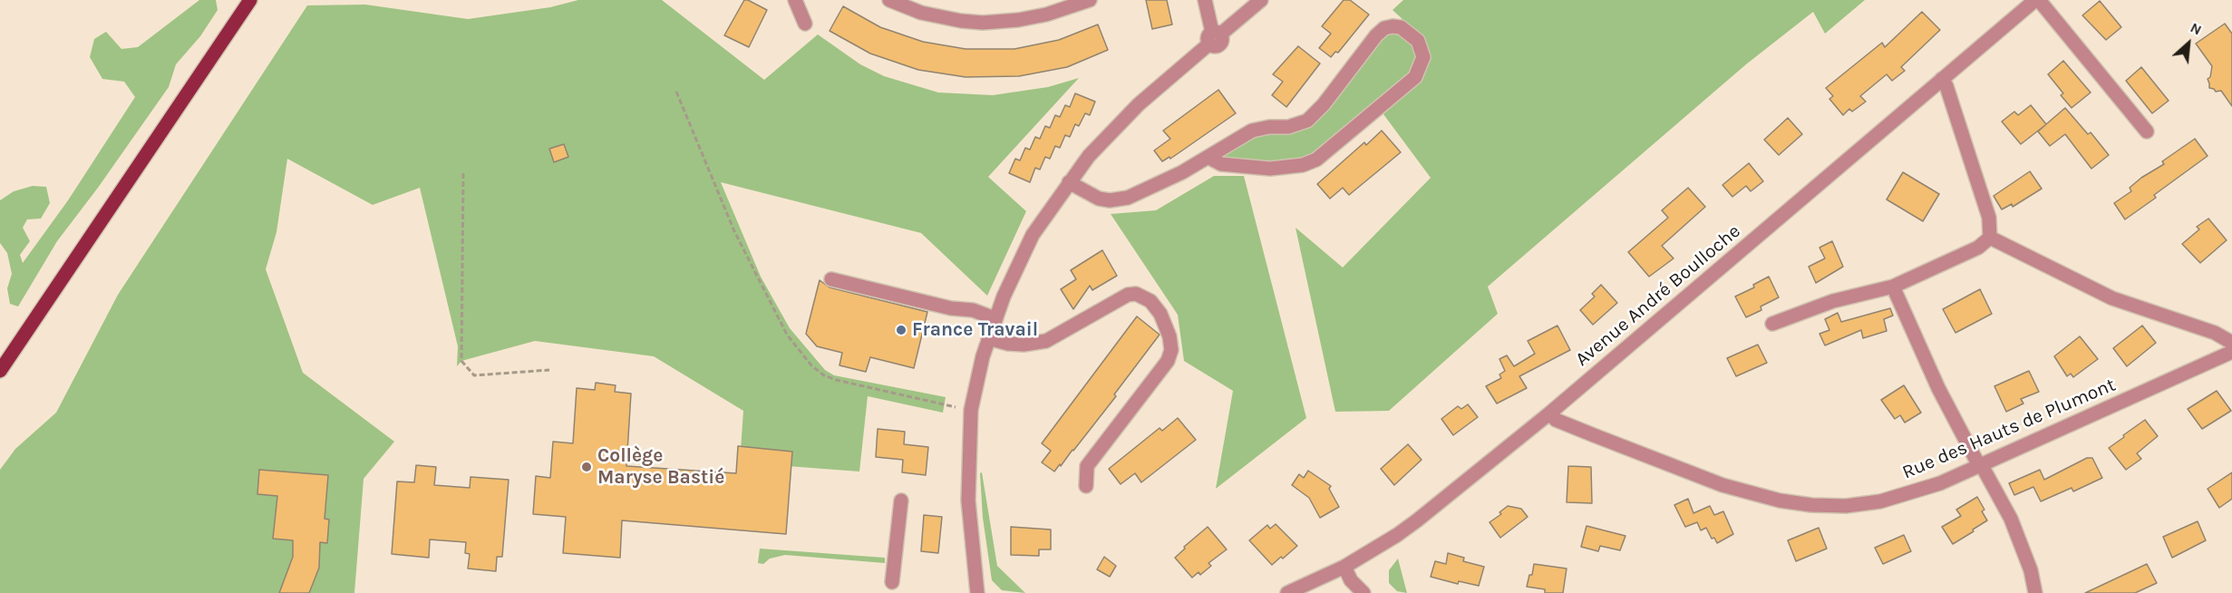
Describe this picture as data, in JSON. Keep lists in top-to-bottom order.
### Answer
{
  "streets": {
    "street": ["Avenue André Boulloche", "Rue des Hauts de Plumont"]
  },
  "crossings": [
    ["Avenue André Boulloche", "Rue des Hauts de Plumont"]
  ],
  "places": ["France Travail", "Collège Maryse Bastié"],
  "north": "top right"
}
